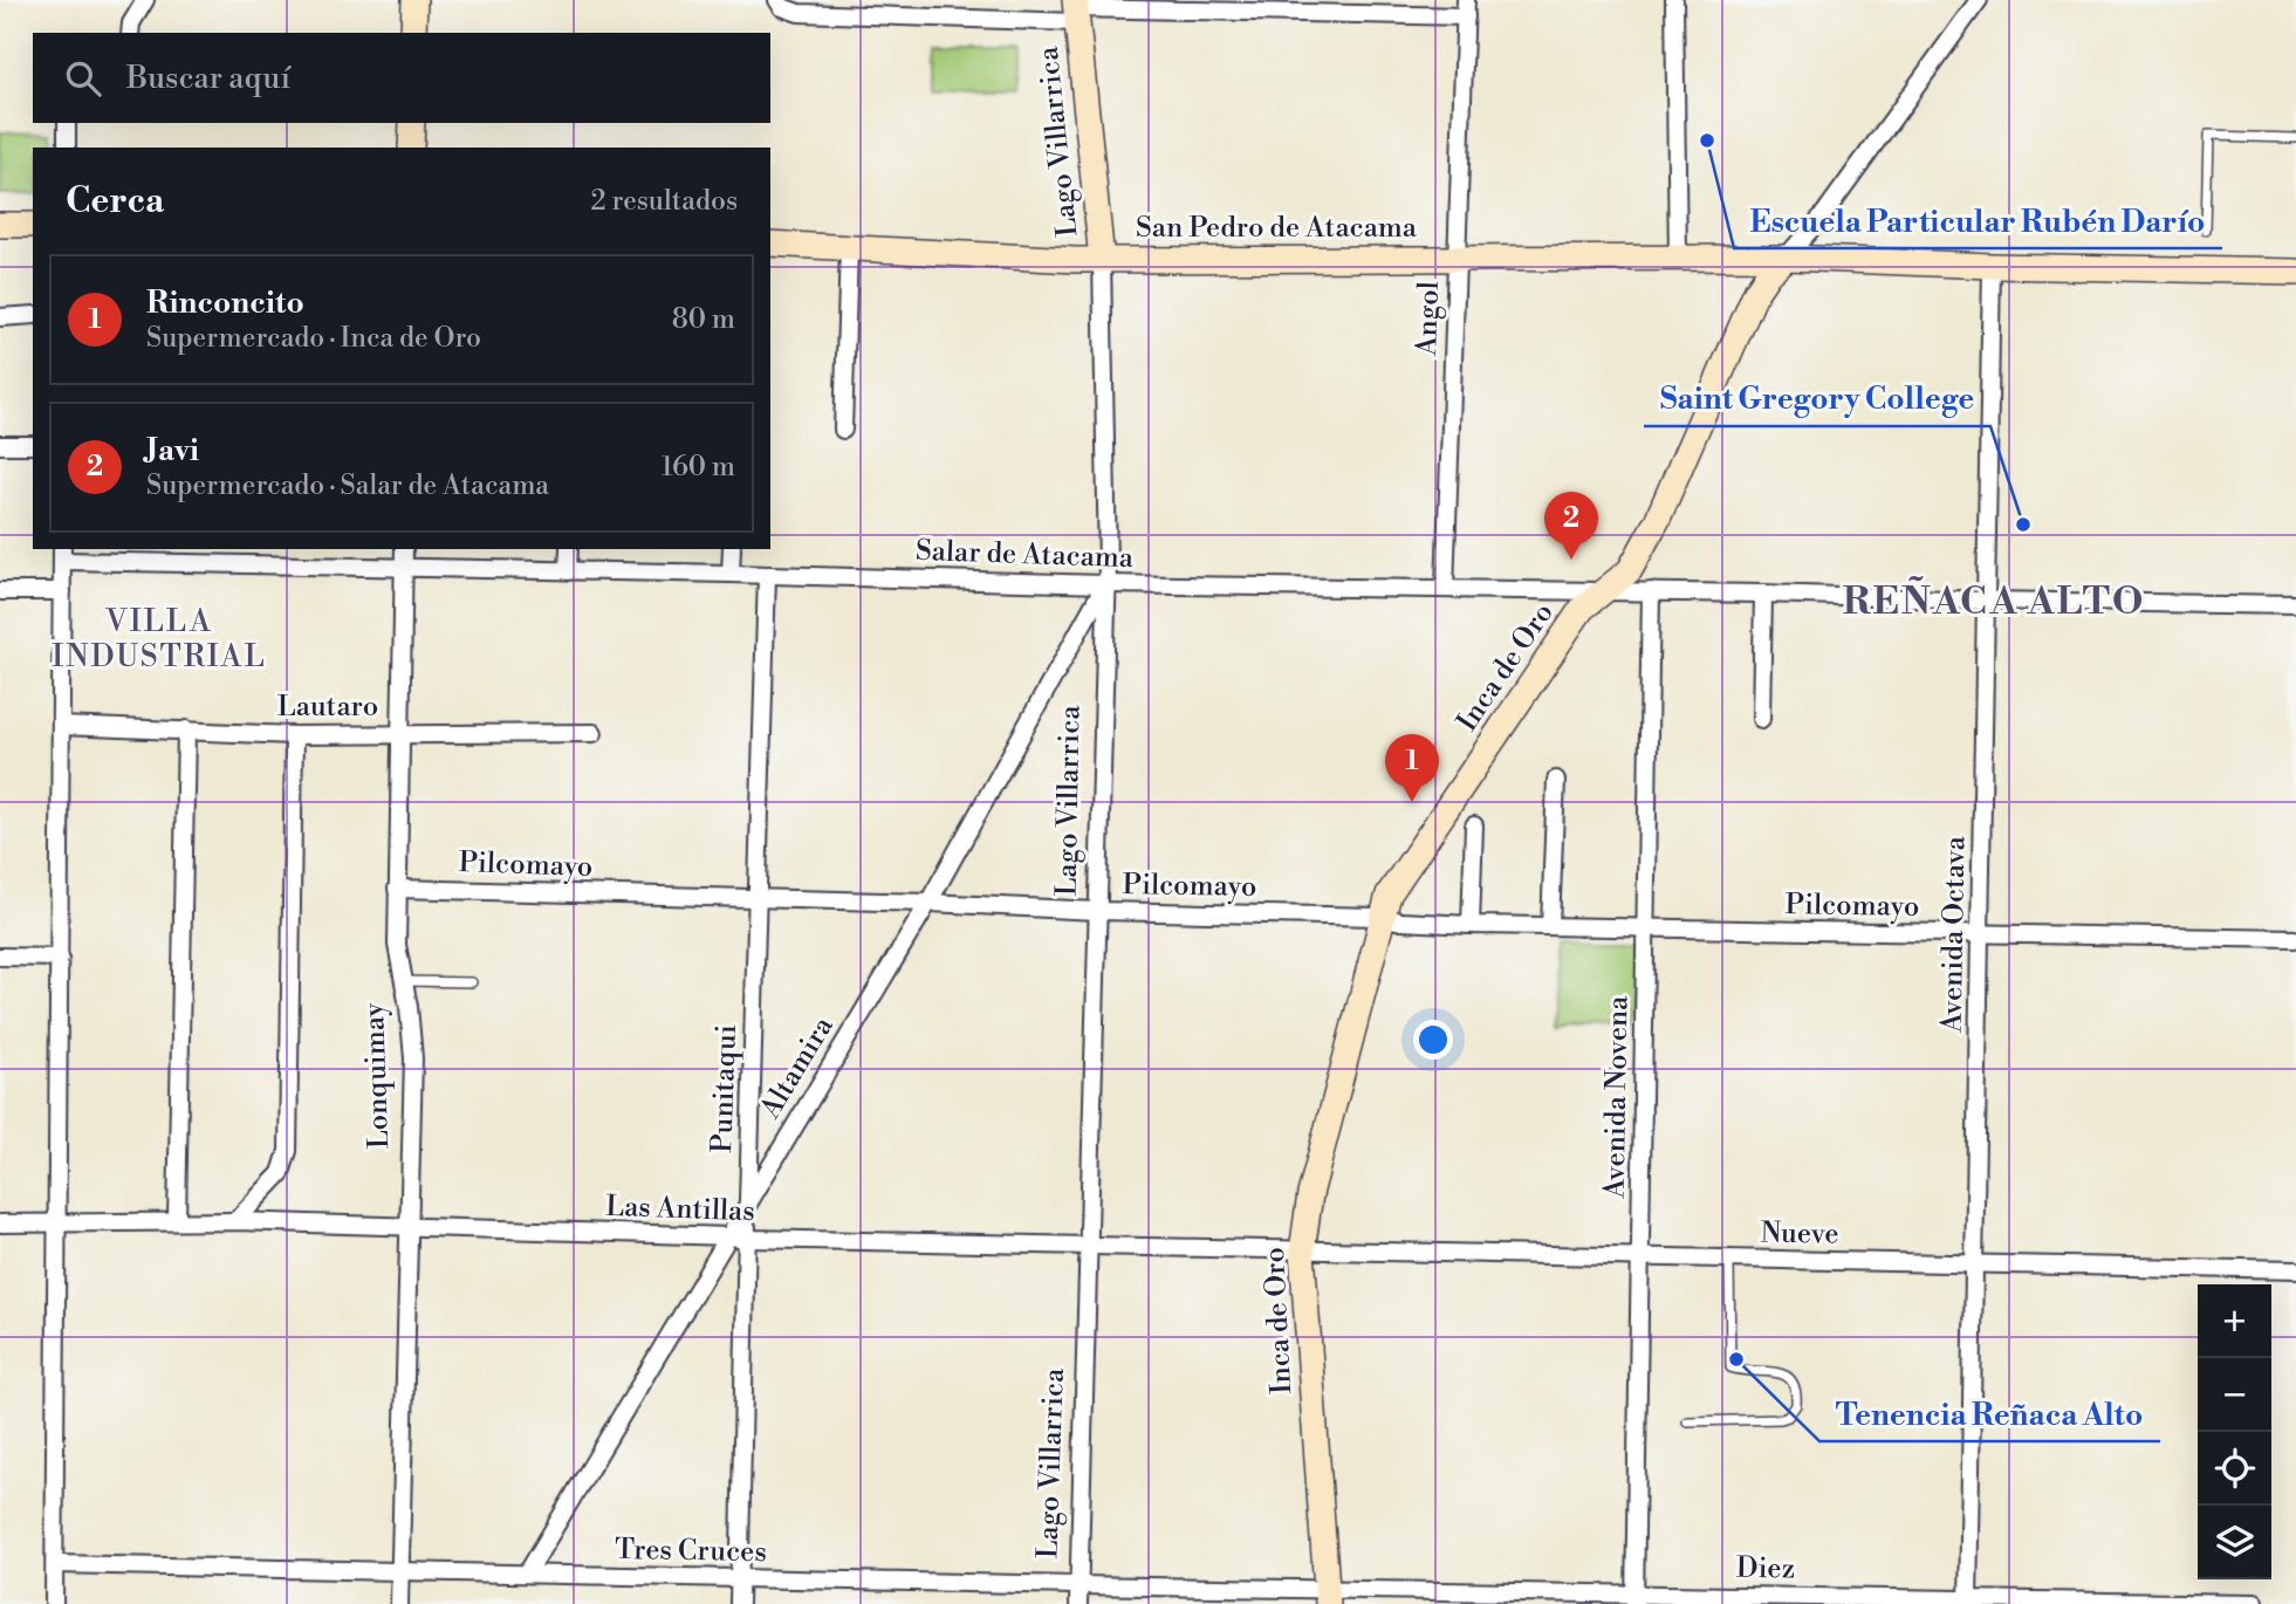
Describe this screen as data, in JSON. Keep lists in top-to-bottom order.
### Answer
{
  "streets": {
    "street": [
      "Lago Villarrica",
      "San Pedro de Atacama",
      "Angol",
      "Salar de Atacama",
      "Inca de Oro",
      "Lautaro",
      "Pilcomayo",
      "Avenida Octava",
      "Altamira",
      "Lonquimay",
      "Punitaqui",
      "Avenida Novena",
      "Las Antillas",
      "Nueve",
      "Tres Cruces",
      "Diez"
    ]
  },
  "crossings": [
    ["Lago Villarrica", "San Pedro de Atacama"],
    ["Lago Villarrica", "Salar de Atacama"],
    ["Lago Villarrica", "Pilcomayo"],
    ["Lago Villarrica", "Altamira"],
    ["Lago Villarrica", "Las Antillas"],
    ["Lago Villarrica", "Tres Cruces"],
    ["San Pedro de Atacama", "Angol"],
    ["San Pedro de Atacama", "Inca de Oro"],
    ["San Pedro de Atacama", "Avenida Octava"],
    ["Angol", "Salar de Atacama"],
    ["Salar de Atacama", "Inca de Oro"],
    ["Salar de Atacama", "Avenida Octava"],
    ["Salar de Atacama", "Altamira"],
    ["Salar de Atacama", "Lonquimay"],
    ["Salar de Atacama", "Punitaqui"],
    ["Salar de Atacama", "Avenida Novena"],
    ["Inca de Oro", "Pilcomayo"],
    ["Inca de Oro", "Las Antillas"],
    ["Inca de Oro", "Nueve"],
    ["Inca de Oro", "Tres Cruces"],
    ["Inca de Oro", "Diez"],
    ["Lautaro", "Lonquimay"],
    ["Pilcomayo", "Avenida Octava"],
    ["Pilcomayo", "Altamira"],
    ["Pilcomayo", "Lonquimay"],
    ["Pilcomayo", "Punitaqui"],
    ["Pilcomayo", "Avenida Novena"],
    ["Avenida Octava", "Nueve"],
    ["Avenida Octava", "Diez"],
    ["Altamira", "Punitaqui"],
    ["Lonquimay", "Las Antillas"],
    ["Lonquimay", "Tres Cruces"],
    ["Punitaqui", "Las Antillas"],
    ["Punitaqui", "Tres Cruces"],
    ["Avenida Novena", "Nueve"],
    ["Avenida Novena", "Diez"],
    ["Las Antillas", "Nueve"],
    ["Tres Cruces", "Diez"]
  ],
  "districts": ["REÑACA ALTO", "VILLA INDUSTRIAL"],
  "places": ["Escuela Particular Rubén Darío", "Saint Gregory College", "Tenencia Reñaca Alto"],
  "page": {
    "search": "Buscar aquí",
    "heading": ["Cerca", "2 resultados"],
    "list": [
      {
        "mark": "1",
        "name": "Rinconcito",
        "note": "Supermercado · Inca de Oro",
        "value": "80 m"
      },
      {
        "mark": "2",
        "name": "Javi",
        "note": "Supermercado · Salar de Atacama",
        "value": "160 m"
      }
    ],
    "pins": ["2", "1"],
    "map_buttons": ["+", "−"]
  }
}
